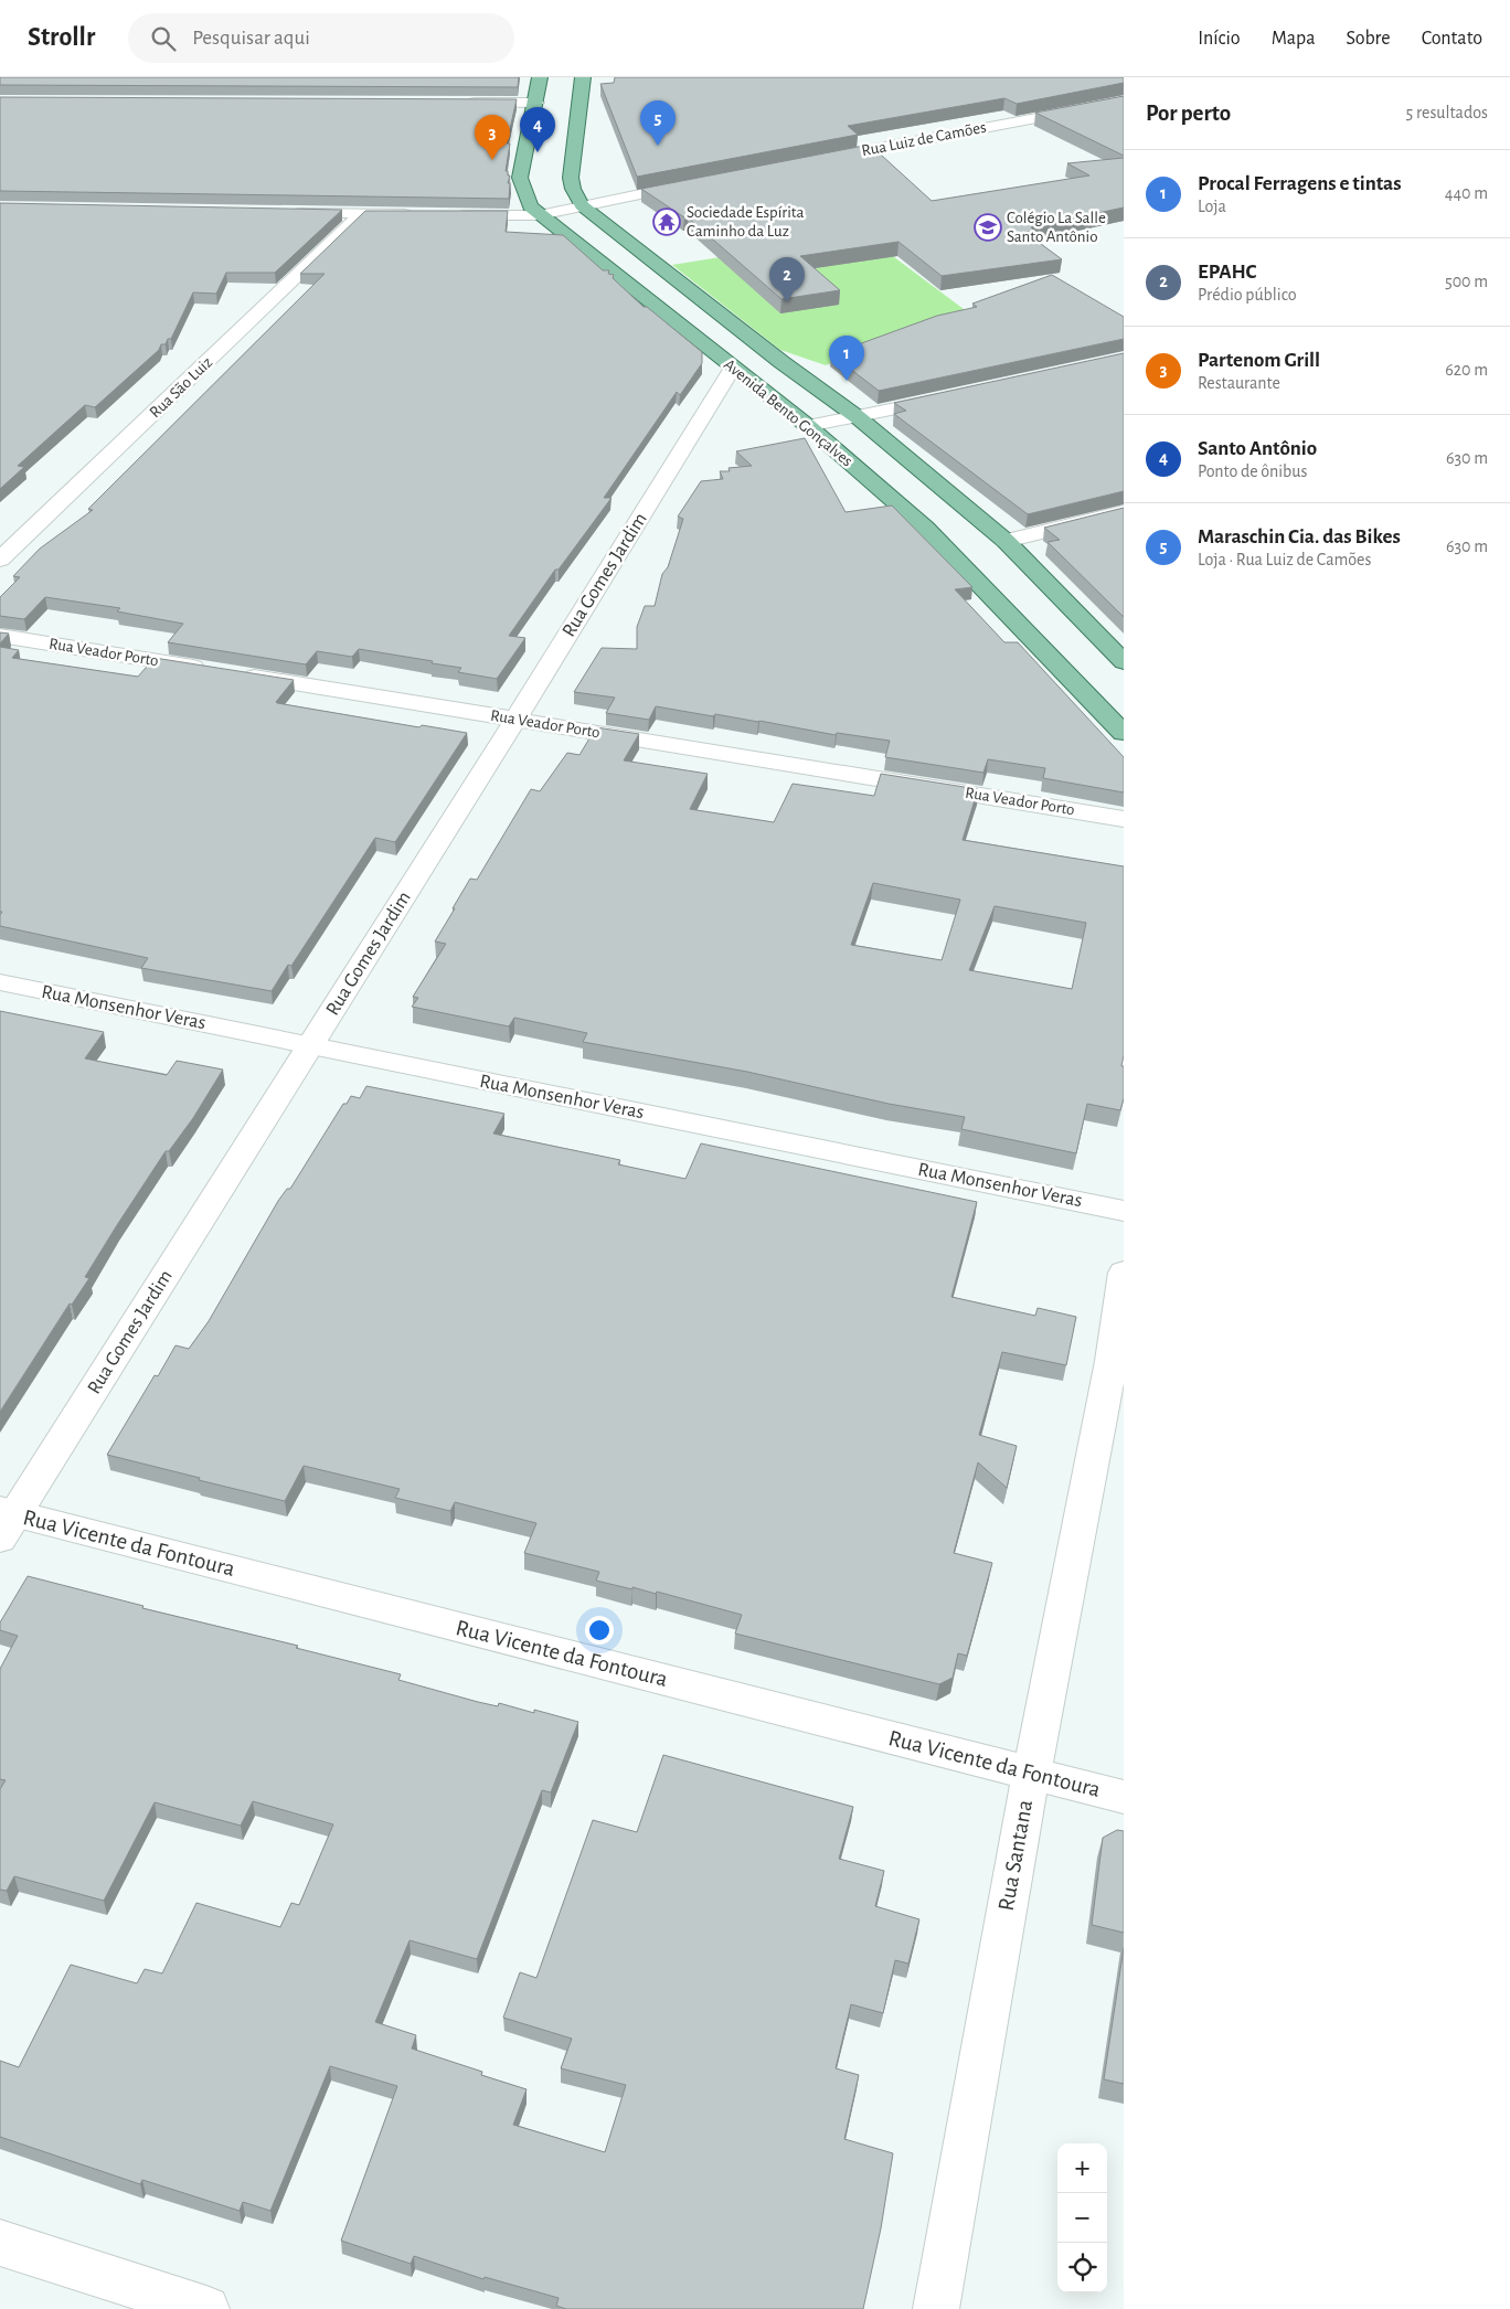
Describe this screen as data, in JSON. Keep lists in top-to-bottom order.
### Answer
{
  "streets": {
    "main road": ["Avenida Bento Gonçalves"],
    "street": [
      "Rua Luiz de Camões",
      "Rua São Luiz",
      "Rua Gomes Jardim",
      "Rua Veador Porto",
      "Rua Monsenhor Veras",
      "Rua Vicente da Fontoura",
      "Rua Santana"
    ]
  },
  "crossings": [
    ["Avenida Bento Gonçalves", "Rua Gomes Jardim"],
    ["Rua Gomes Jardim", "Rua Veador Porto"],
    ["Rua Gomes Jardim", "Rua Monsenhor Veras"],
    ["Rua Gomes Jardim", "Rua Vicente da Fontoura"],
    ["Rua Vicente da Fontoura", "Rua Santana"]
  ],
  "places": {
    "temple": ["Sociedade Espírita Caminho da Luz"],
    "school or university": ["Colégio La Salle Santo Antônio"]
  },
  "page": {
    "header": "Strollr",
    "search": "Pesquisar aqui",
    "nav": [
      "Início",
      "Mapa",
      "Sobre",
      "Contato"
    ],
    "heading": ["Por perto", "5 resultados"],
    "pins": [
      "5",
      "4",
      "3",
      "2",
      "1"
    ],
    "list": [
      {
        "mark": "1",
        "name": "Procal Ferragens e tintas",
        "note": "Loja",
        "value": "440 m"
      },
      {
        "mark": "2",
        "name": "EPAHC",
        "note": "Prédio público",
        "value": "500 m"
      },
      {
        "mark": "3",
        "name": "Partenom Grill",
        "note": "Restaurante",
        "value": "620 m"
      },
      {
        "mark": "4",
        "name": "Santo Antônio",
        "note": "Ponto de ônibus",
        "value": "630 m"
      },
      {
        "mark": "5",
        "name": "Maraschin Cia. das Bikes",
        "note": "Loja · Rua Luiz de Camões",
        "value": "630 m"
      }
    ],
    "map_buttons": ["+", "−"]
  }
}
